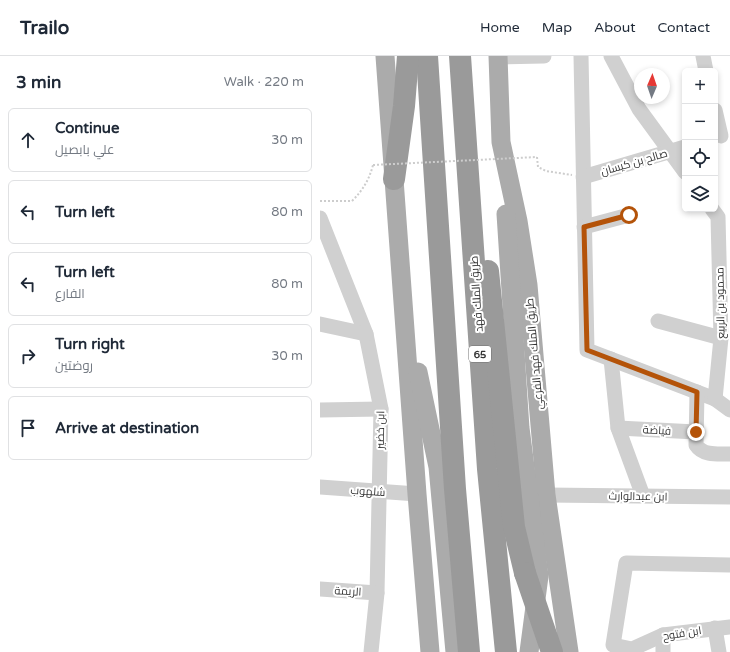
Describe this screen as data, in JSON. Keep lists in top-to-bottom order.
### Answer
{
  "streets": {
    "highway": ["طريق الملك فهد", "65"],
    "main road": ["طريق الملك فهد الفرعي"],
    "street": [
      "صالح بن كيسان",
      "محمود بن الربيع",
      "ابن خضير",
      "فياضة",
      "شلهوب",
      "ابن عبدالوارث",
      "الريمة",
      "ابن فتوح"
    ]
  },
  "crossings": [
    ["طريق الملك فهد الفرعي", "ابن عبدالوارث"],
    ["ابن خضير", "شلهوب"],
    ["ابن خضير", "الريمة"]
  ],
  "north": "top",
  "page": {
    "header": "Trailo",
    "nav": [
      "Home",
      "Map",
      "About",
      "Contact"
    ],
    "heading": ["3 min", "Walk · 220 m"],
    "map_buttons": ["+", "−"],
    "list": [
      ["Continue", "علي بابصيل", "30 m"],
      ["Turn left", "80 m"],
      ["Turn left", "الفارع", "80 m"],
      ["Turn right", "روضتين", "30 m"],
      "Arrive at destination"
    ]
  }
}
